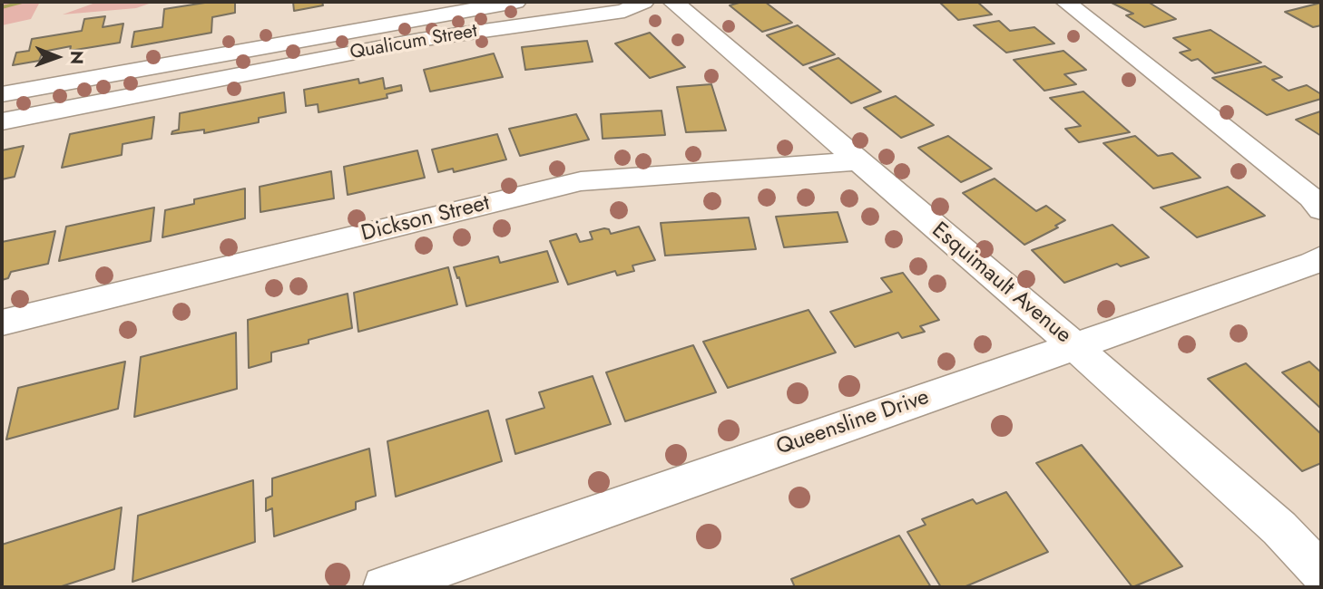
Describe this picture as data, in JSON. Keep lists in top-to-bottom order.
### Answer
{
  "streets": {
    "street": [
      "Qualicum Street",
      "Dickson Street",
      "Esquimault Avenue",
      "Queensline Drive"
    ]
  },
  "crossings": [
    ["Dickson Street", "Esquimault Avenue"],
    ["Esquimault Avenue", "Queensline Drive"]
  ],
  "north": "right"
}
